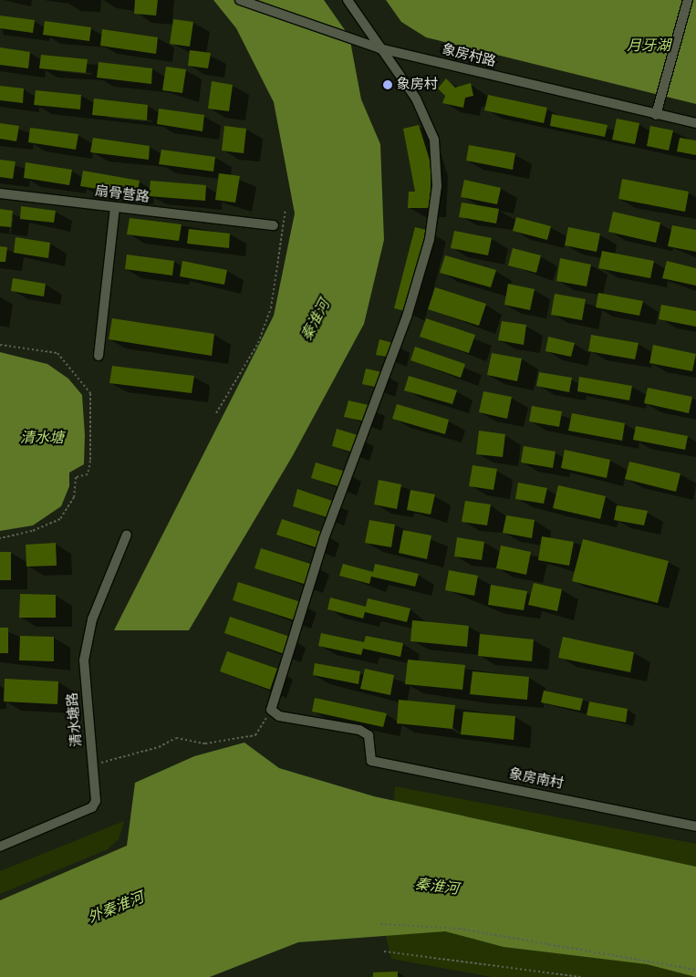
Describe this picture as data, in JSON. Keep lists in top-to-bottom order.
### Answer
{
  "streets": {
    "street": [
      "象房村路",
      "扇骨营路",
      "清水塘路",
      "象房南村"
    ]
  },
  "water": [
    "月牙湖",
    "秦淮河",
    "清水塘",
    "外秦淮河"
  ],
  "places": ["象房村"]
}
